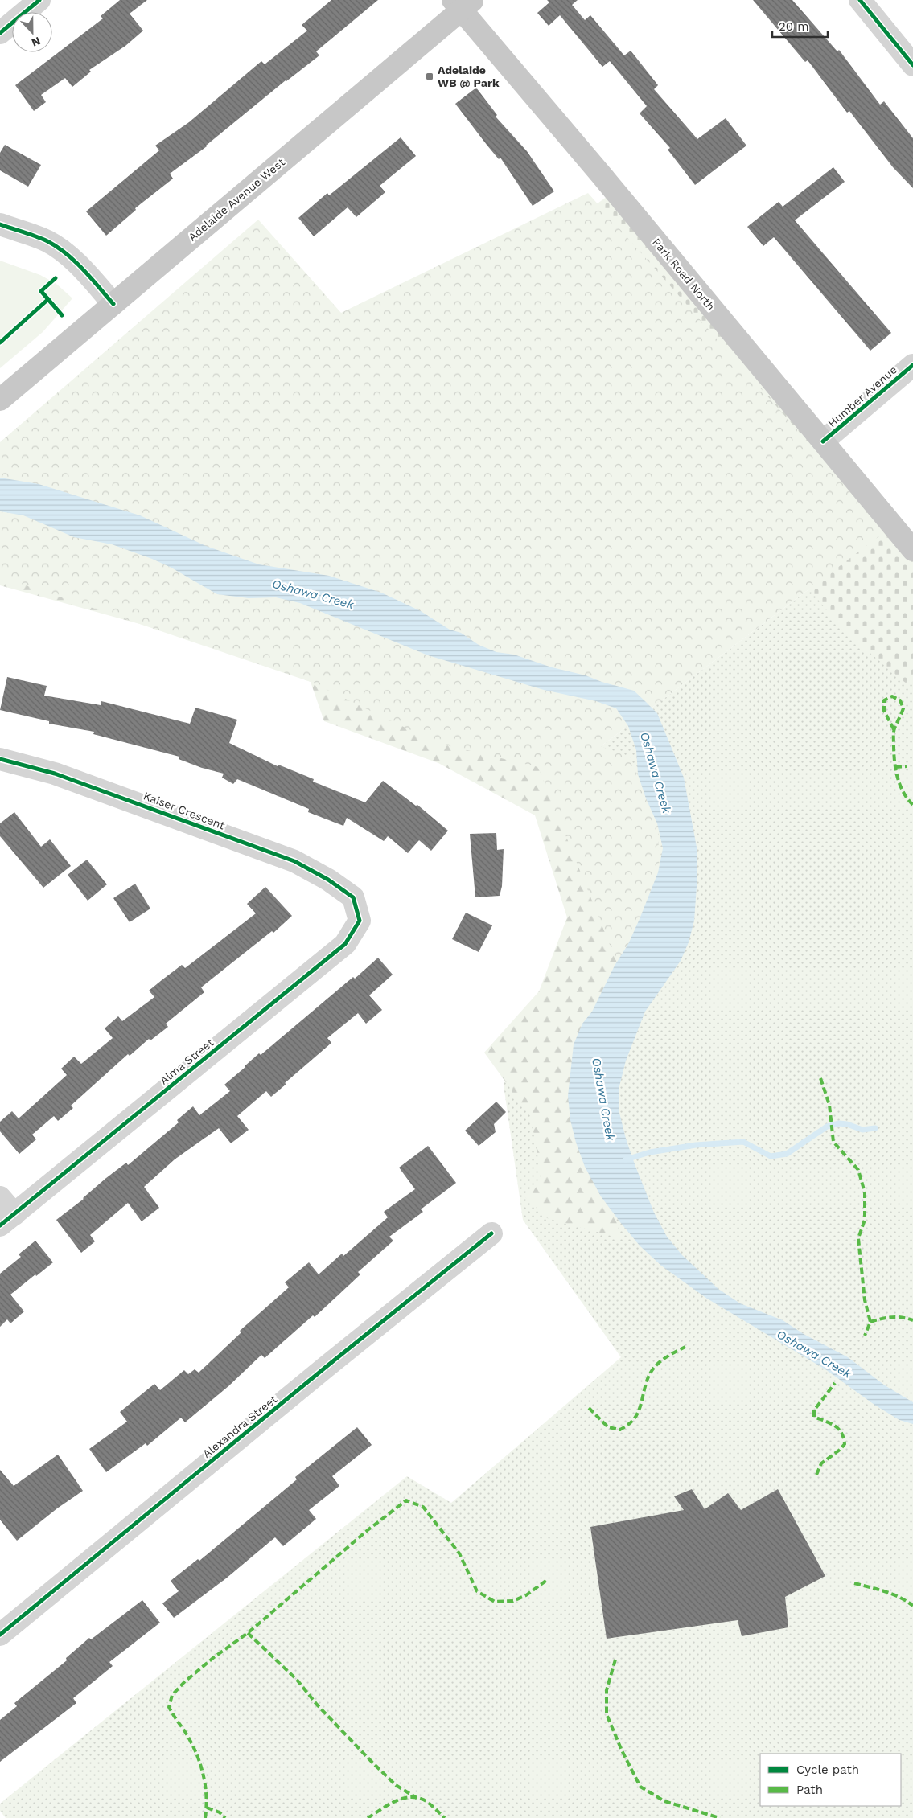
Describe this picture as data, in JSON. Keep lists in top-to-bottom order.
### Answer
{
  "streets": {
    "main road": ["Adelaide Avenue West", "Park Road North"],
    "street": [
      "Humber Avenue",
      "Kaiser Crescent",
      "Alma Street",
      "Alexandra Street"
    ]
  },
  "crossings": [
    ["Adelaide Avenue West", "Park Road North"],
    ["Park Road North", "Humber Avenue"],
    ["Kaiser Crescent", "Alma Street"]
  ],
  "water": ["Oshawa Creek"],
  "places": {
    "transit": ["Adelaide WB @ Park"]
  },
  "legend": ["Cycle path", "Path"],
  "scale_bar": "20 m",
  "north": "bottom"
}
